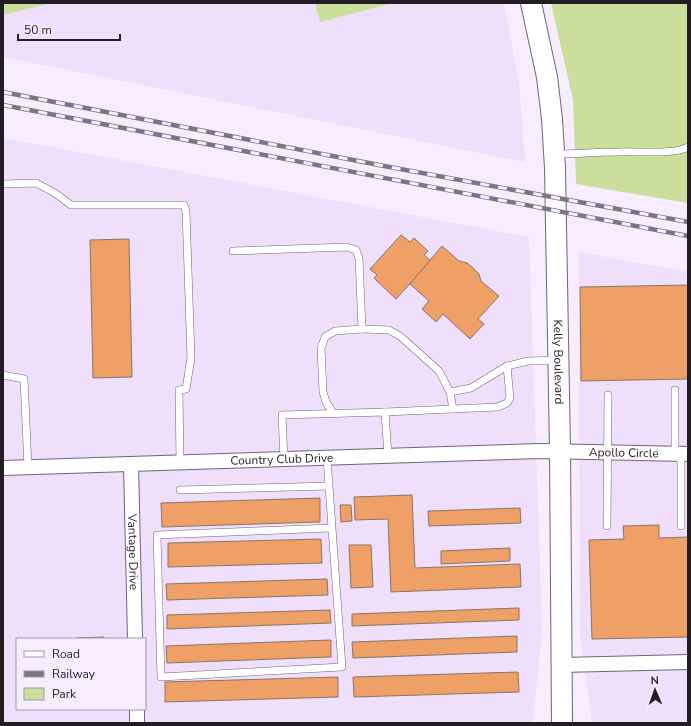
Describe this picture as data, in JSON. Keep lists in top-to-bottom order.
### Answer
{
  "streets": {
    "street": [
      "Kelly Boulevard",
      "Apollo Circle",
      "Country Club Drive",
      "Vantage Drive"
    ]
  },
  "crossings": [
    ["Kelly Boulevard", "Apollo Circle"],
    ["Kelly Boulevard", "Country Club Drive"],
    ["Apollo Circle", "Country Club Drive"],
    ["Country Club Drive", "Vantage Drive"]
  ],
  "legend": ["Road", "Railway", "Park"],
  "scale_bar": "50 m",
  "north": "top"
}
